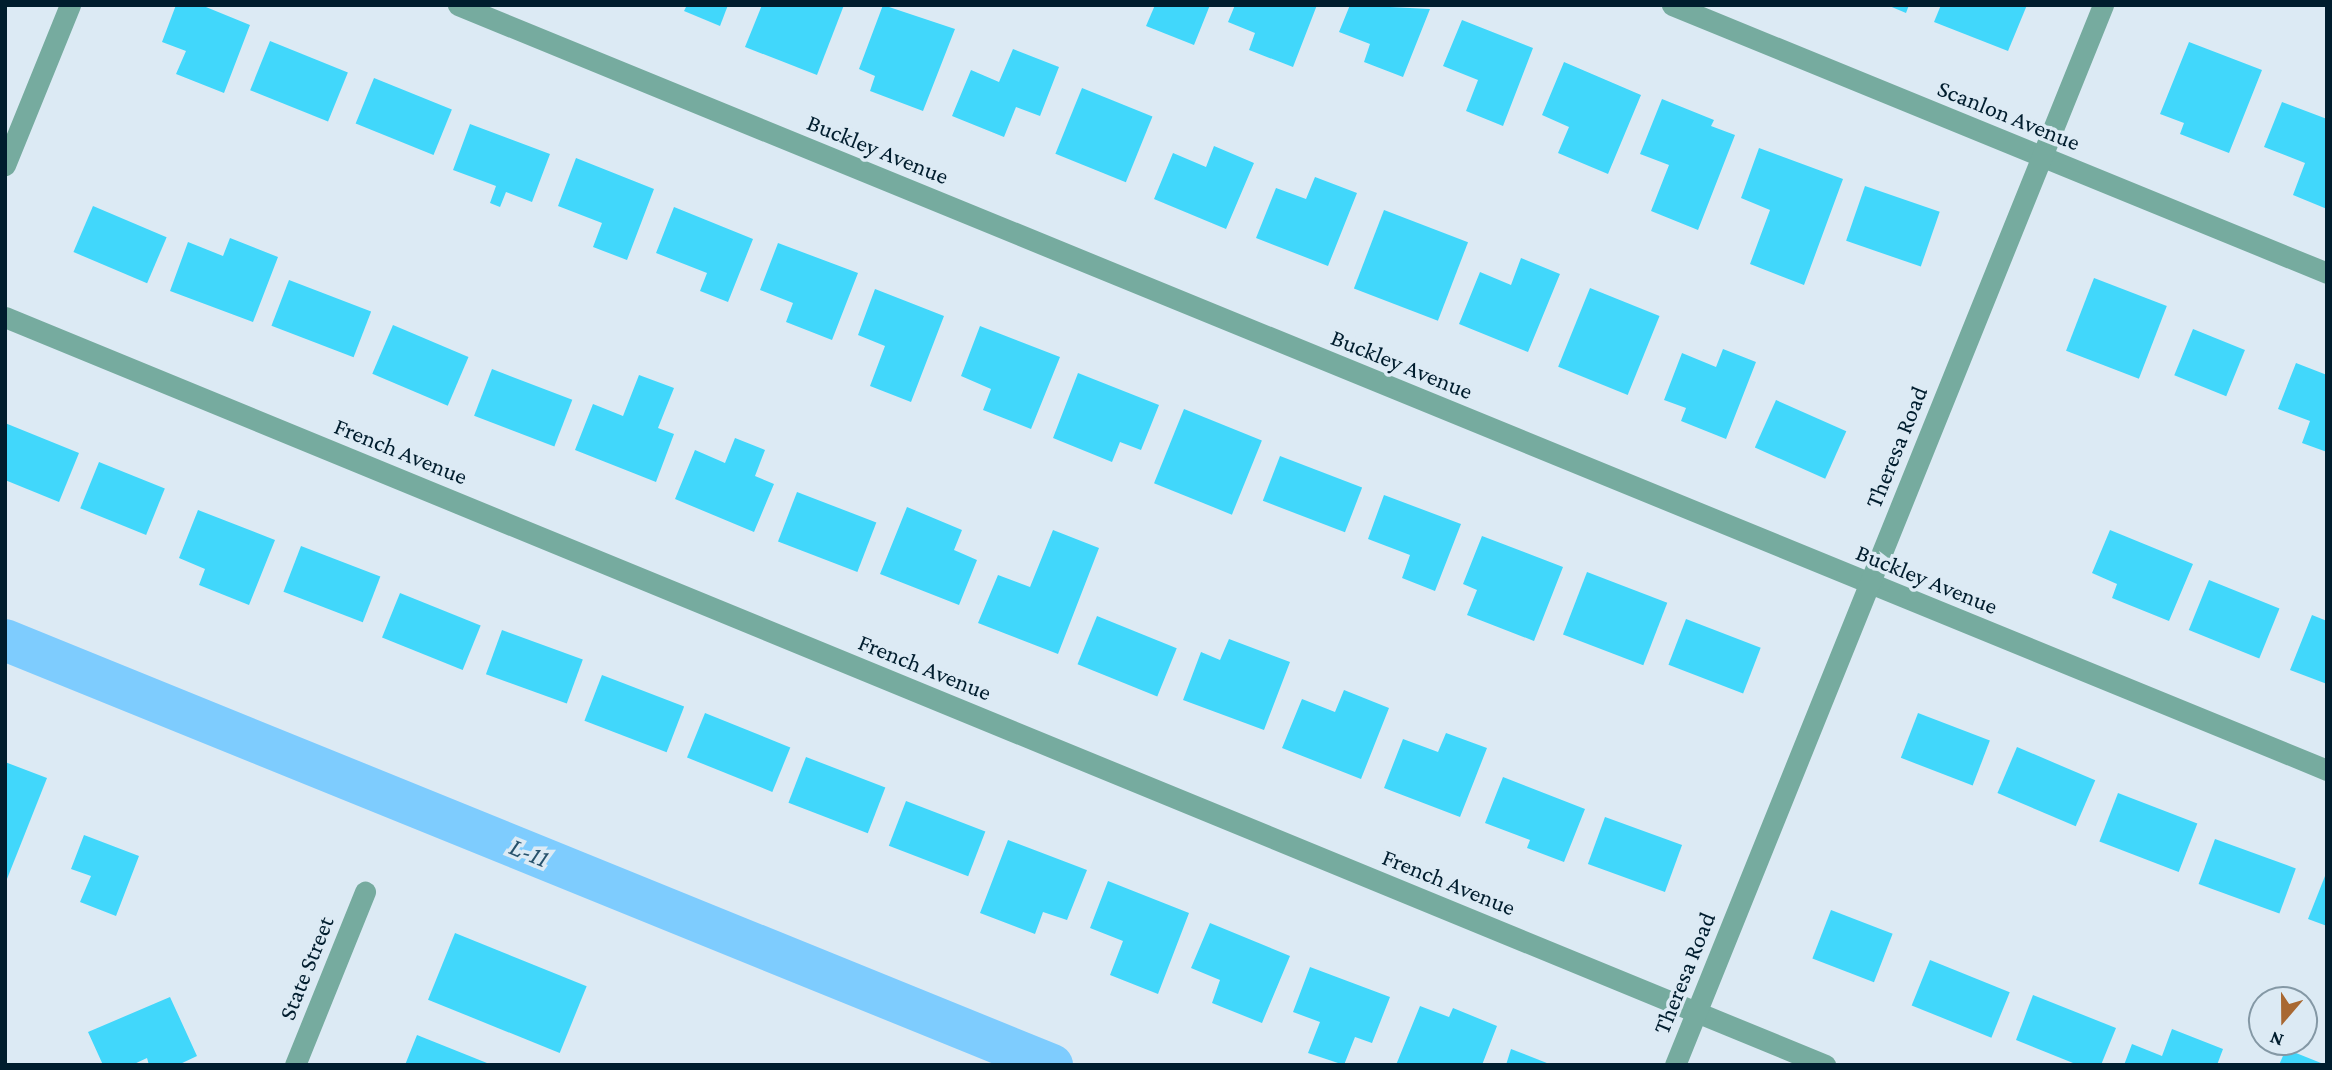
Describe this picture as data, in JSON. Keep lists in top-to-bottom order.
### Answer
{
  "streets": {
    "street": [
      "Scanlon Avenue",
      "Buckley Avenue",
      "Theresa Road",
      "French Avenue",
      "State Street"
    ]
  },
  "crossings": [
    ["Scanlon Avenue", "Theresa Road"],
    ["Buckley Avenue", "Theresa Road"],
    ["Theresa Road", "French Avenue"]
  ],
  "water": ["L-11"],
  "north": "bottom"
}
